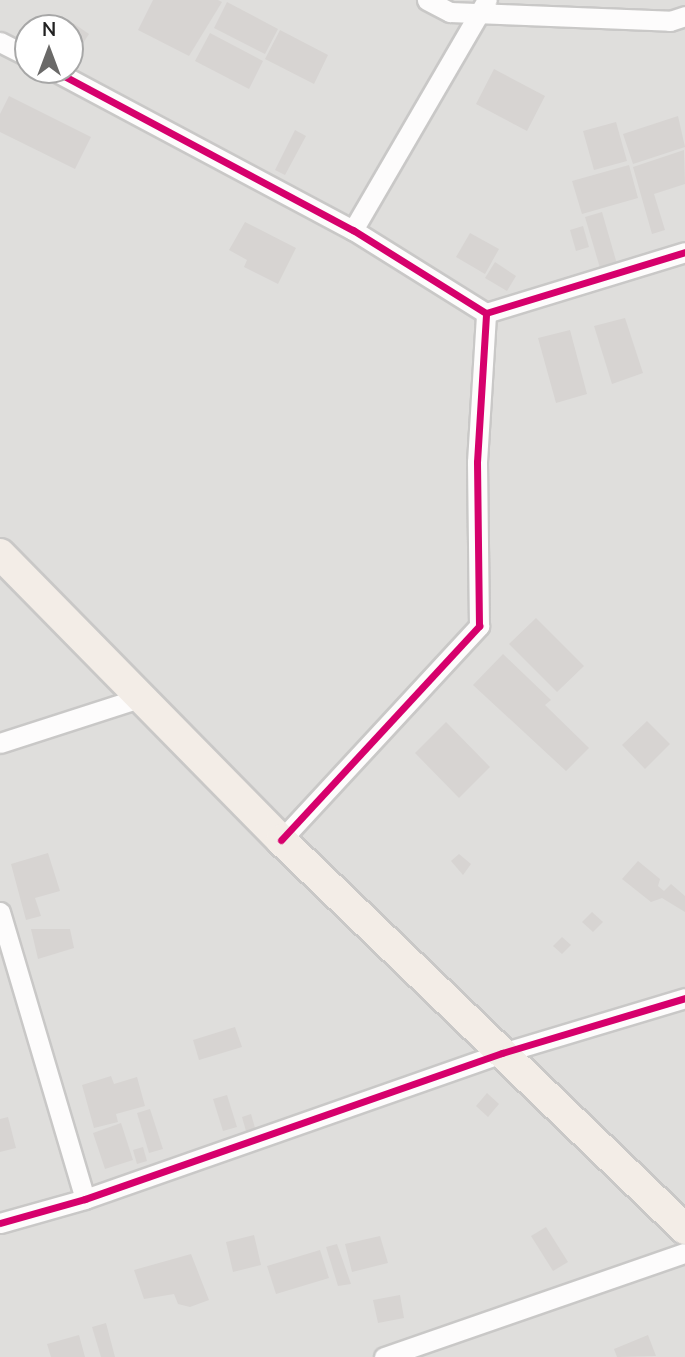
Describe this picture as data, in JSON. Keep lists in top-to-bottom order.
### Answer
{
  "north": "top"
}
